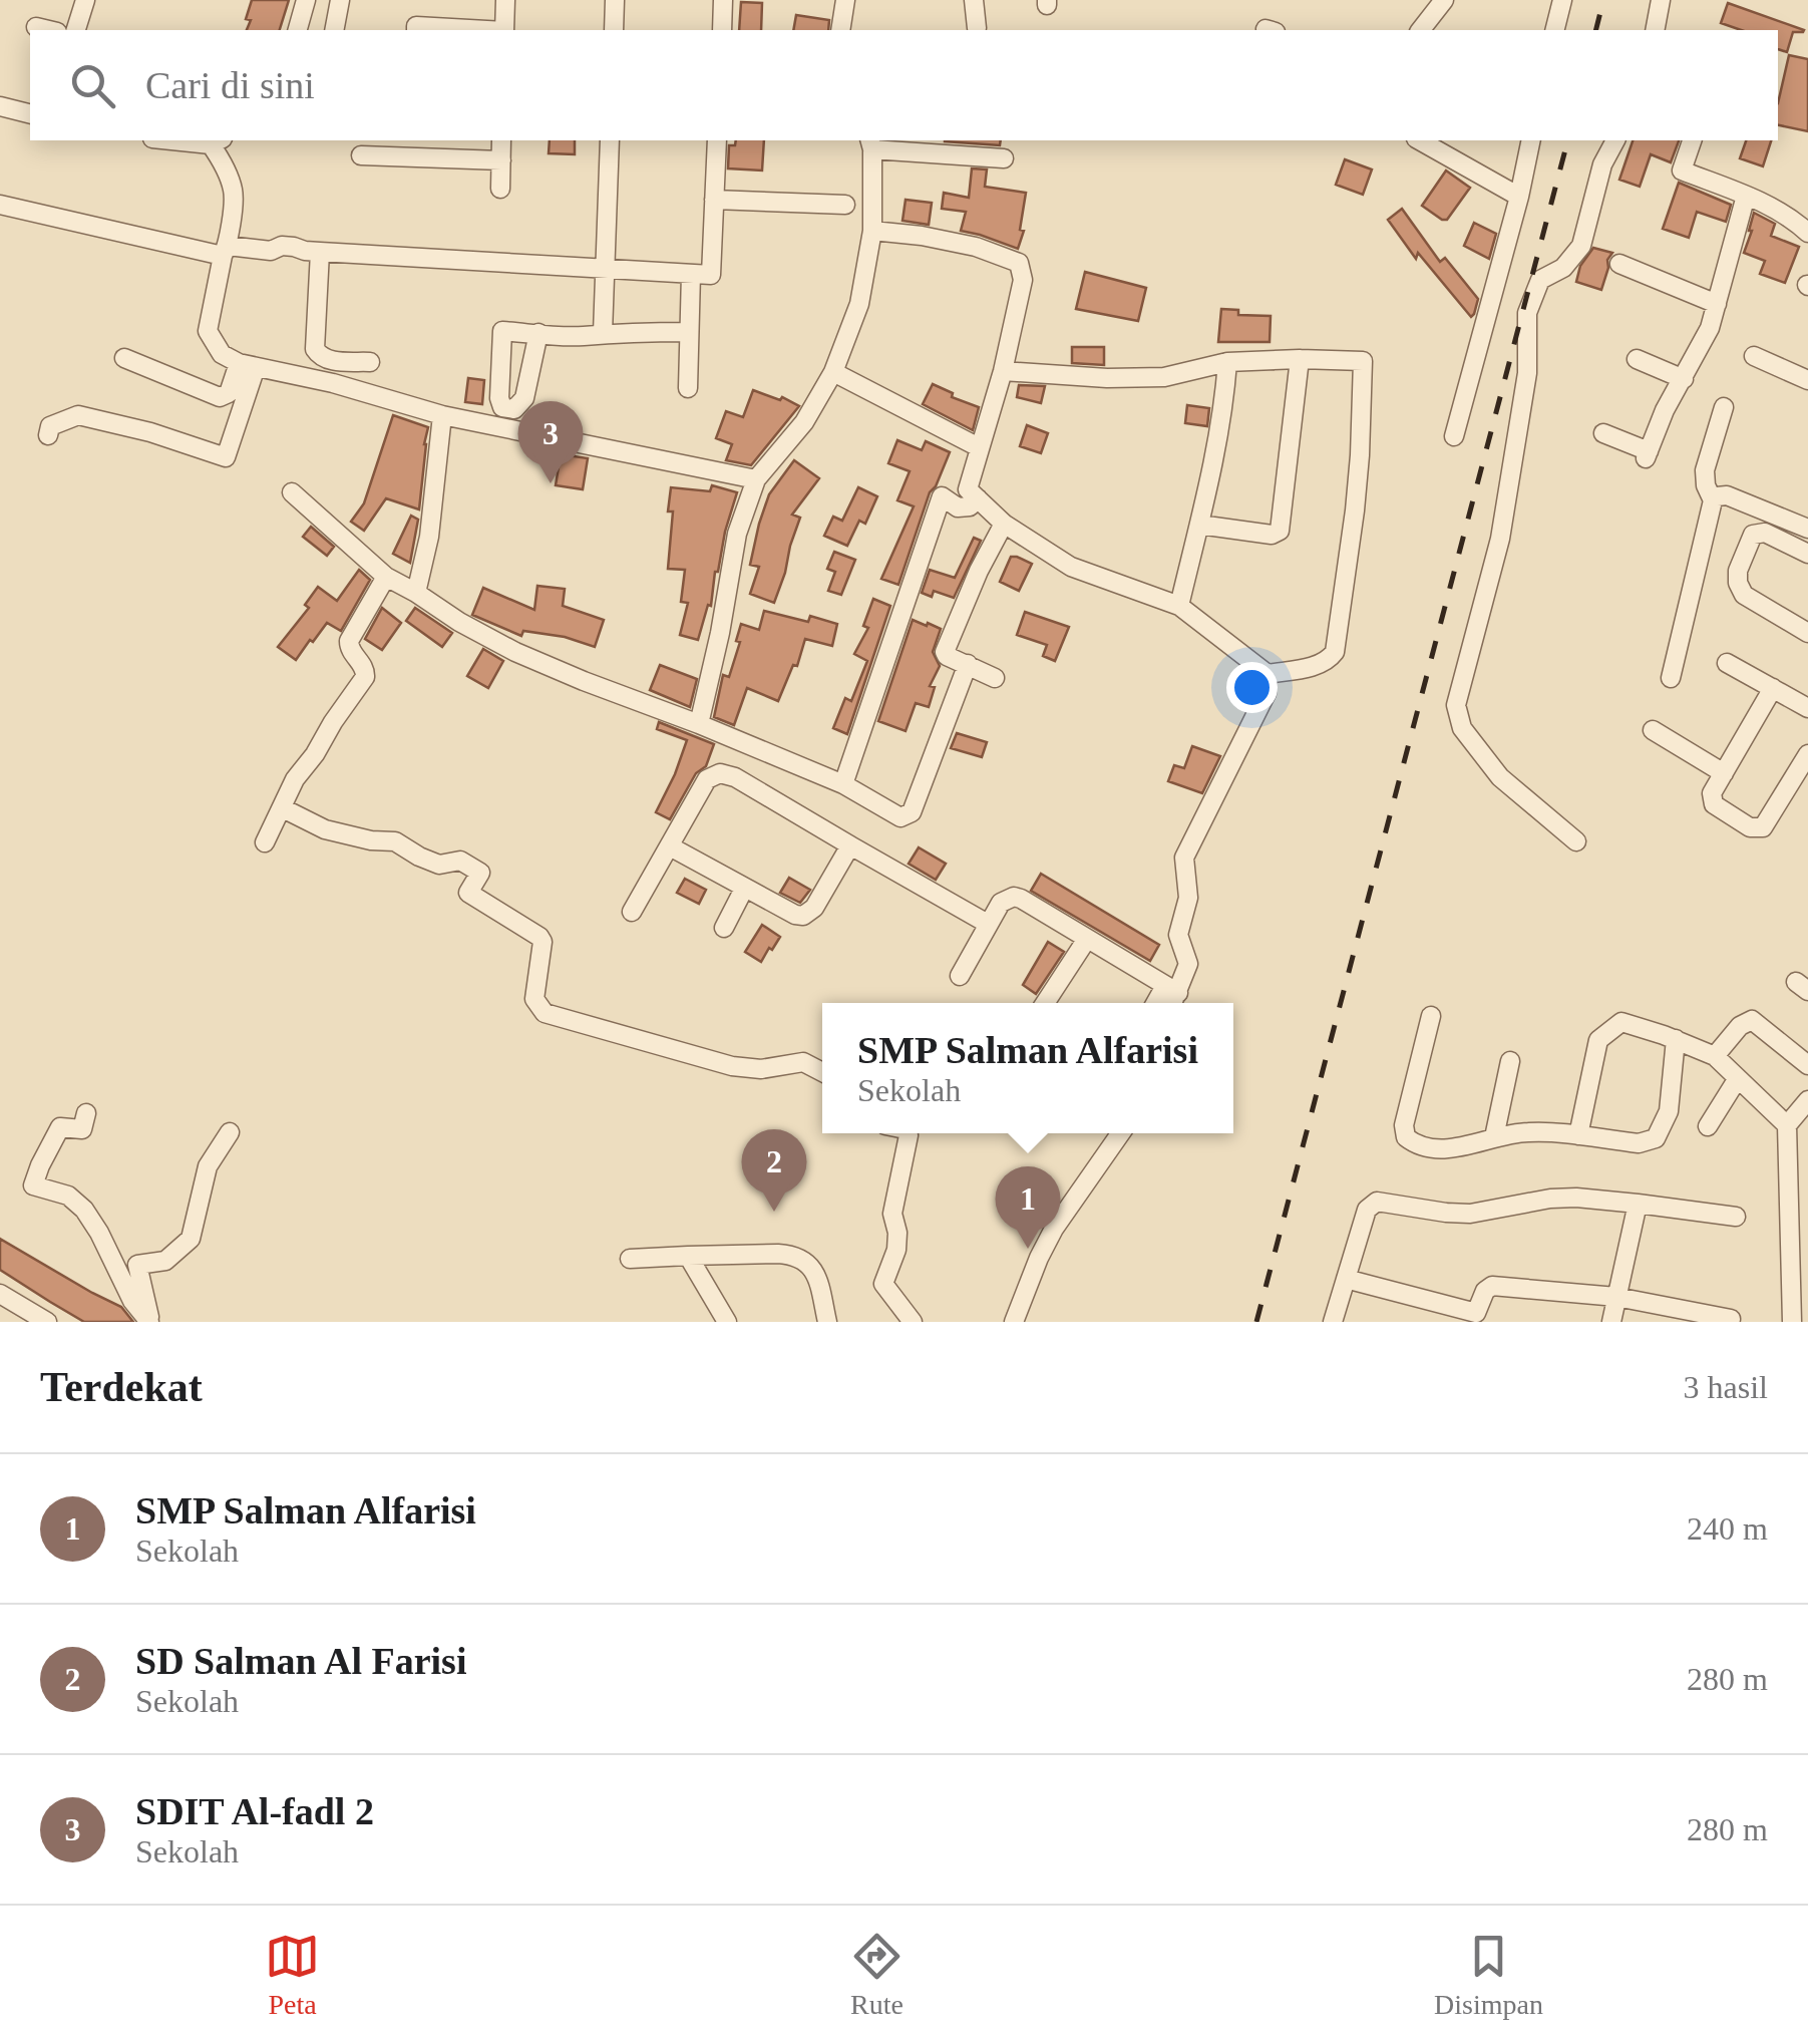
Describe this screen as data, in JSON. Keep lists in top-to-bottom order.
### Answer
{
  "page": {
    "search": "Cari di sini",
    "pins": ["3", "2", "1"],
    "popup": ["SMP Salman Alfarisi", "Sekolah"],
    "heading": ["Terdekat", "3 hasil"],
    "list": [
      {
        "mark": "1",
        "name": "SMP Salman Alfarisi",
        "note": "Sekolah",
        "value": "240 m"
      },
      {
        "mark": "2",
        "name": "SD Salman Al Farisi",
        "note": "Sekolah",
        "value": "280 m"
      },
      {
        "mark": "3",
        "name": "SDIT Al-fadl 2",
        "note": "Sekolah",
        "value": "280 m"
      }
    ],
    "nav": ["Peta", "Rute", "Disimpan"]
  }
}
